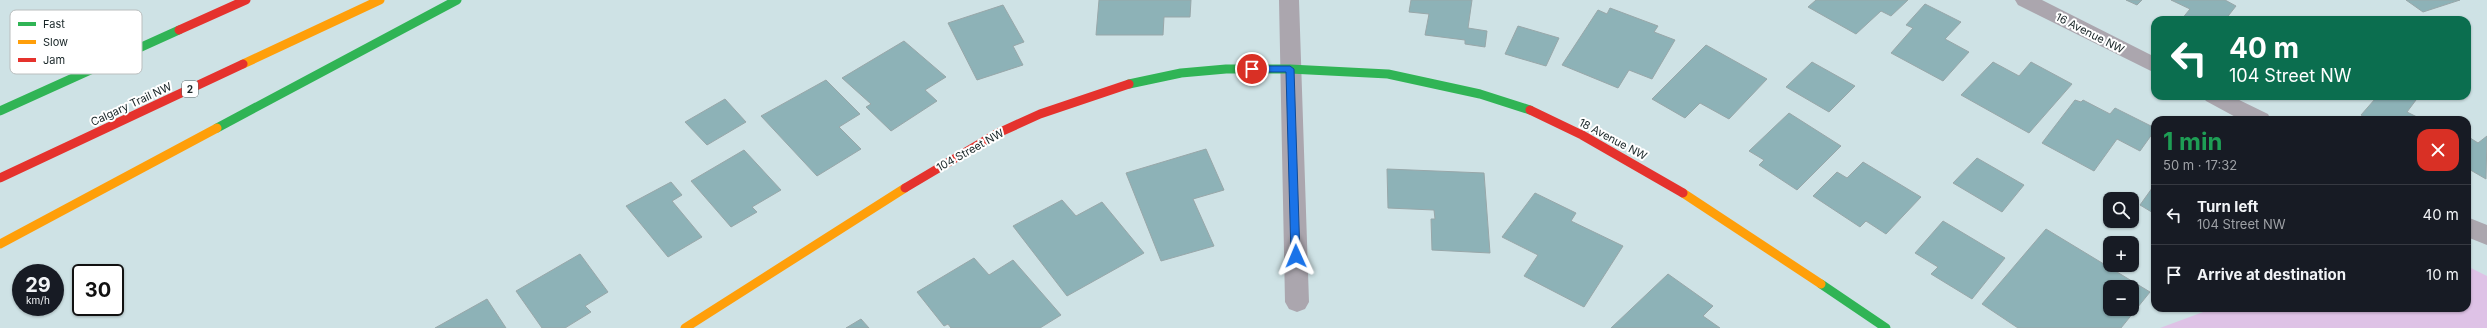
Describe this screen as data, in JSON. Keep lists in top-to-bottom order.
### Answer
{
  "streets": {
    "main road": [
      "2",
      "Calgary Trail NW",
      "18 Avenue NW",
      "104 Street NW"
    ],
    "street": ["16 Avenue NW"]
  },
  "crossings": [
    ["18 Avenue NW", "104 Street NW"]
  ],
  "legend": ["Fast", "Slow", "Jam"],
  "page": {
    "turn": ["40 m", "104 Street NW"],
    "heading": ["1 min", "50 m · 17:32"],
    "list": [
      {
        "name": "Turn left",
        "note": "104 Street NW",
        "value": "40 m"
      },
      {
        "name": "Arrive at destination",
        "value": "10 m"
      }
    ],
    "map_buttons": ["+", "−"],
    "speed": "29 km/h",
    "limit": "30"
  }
}
